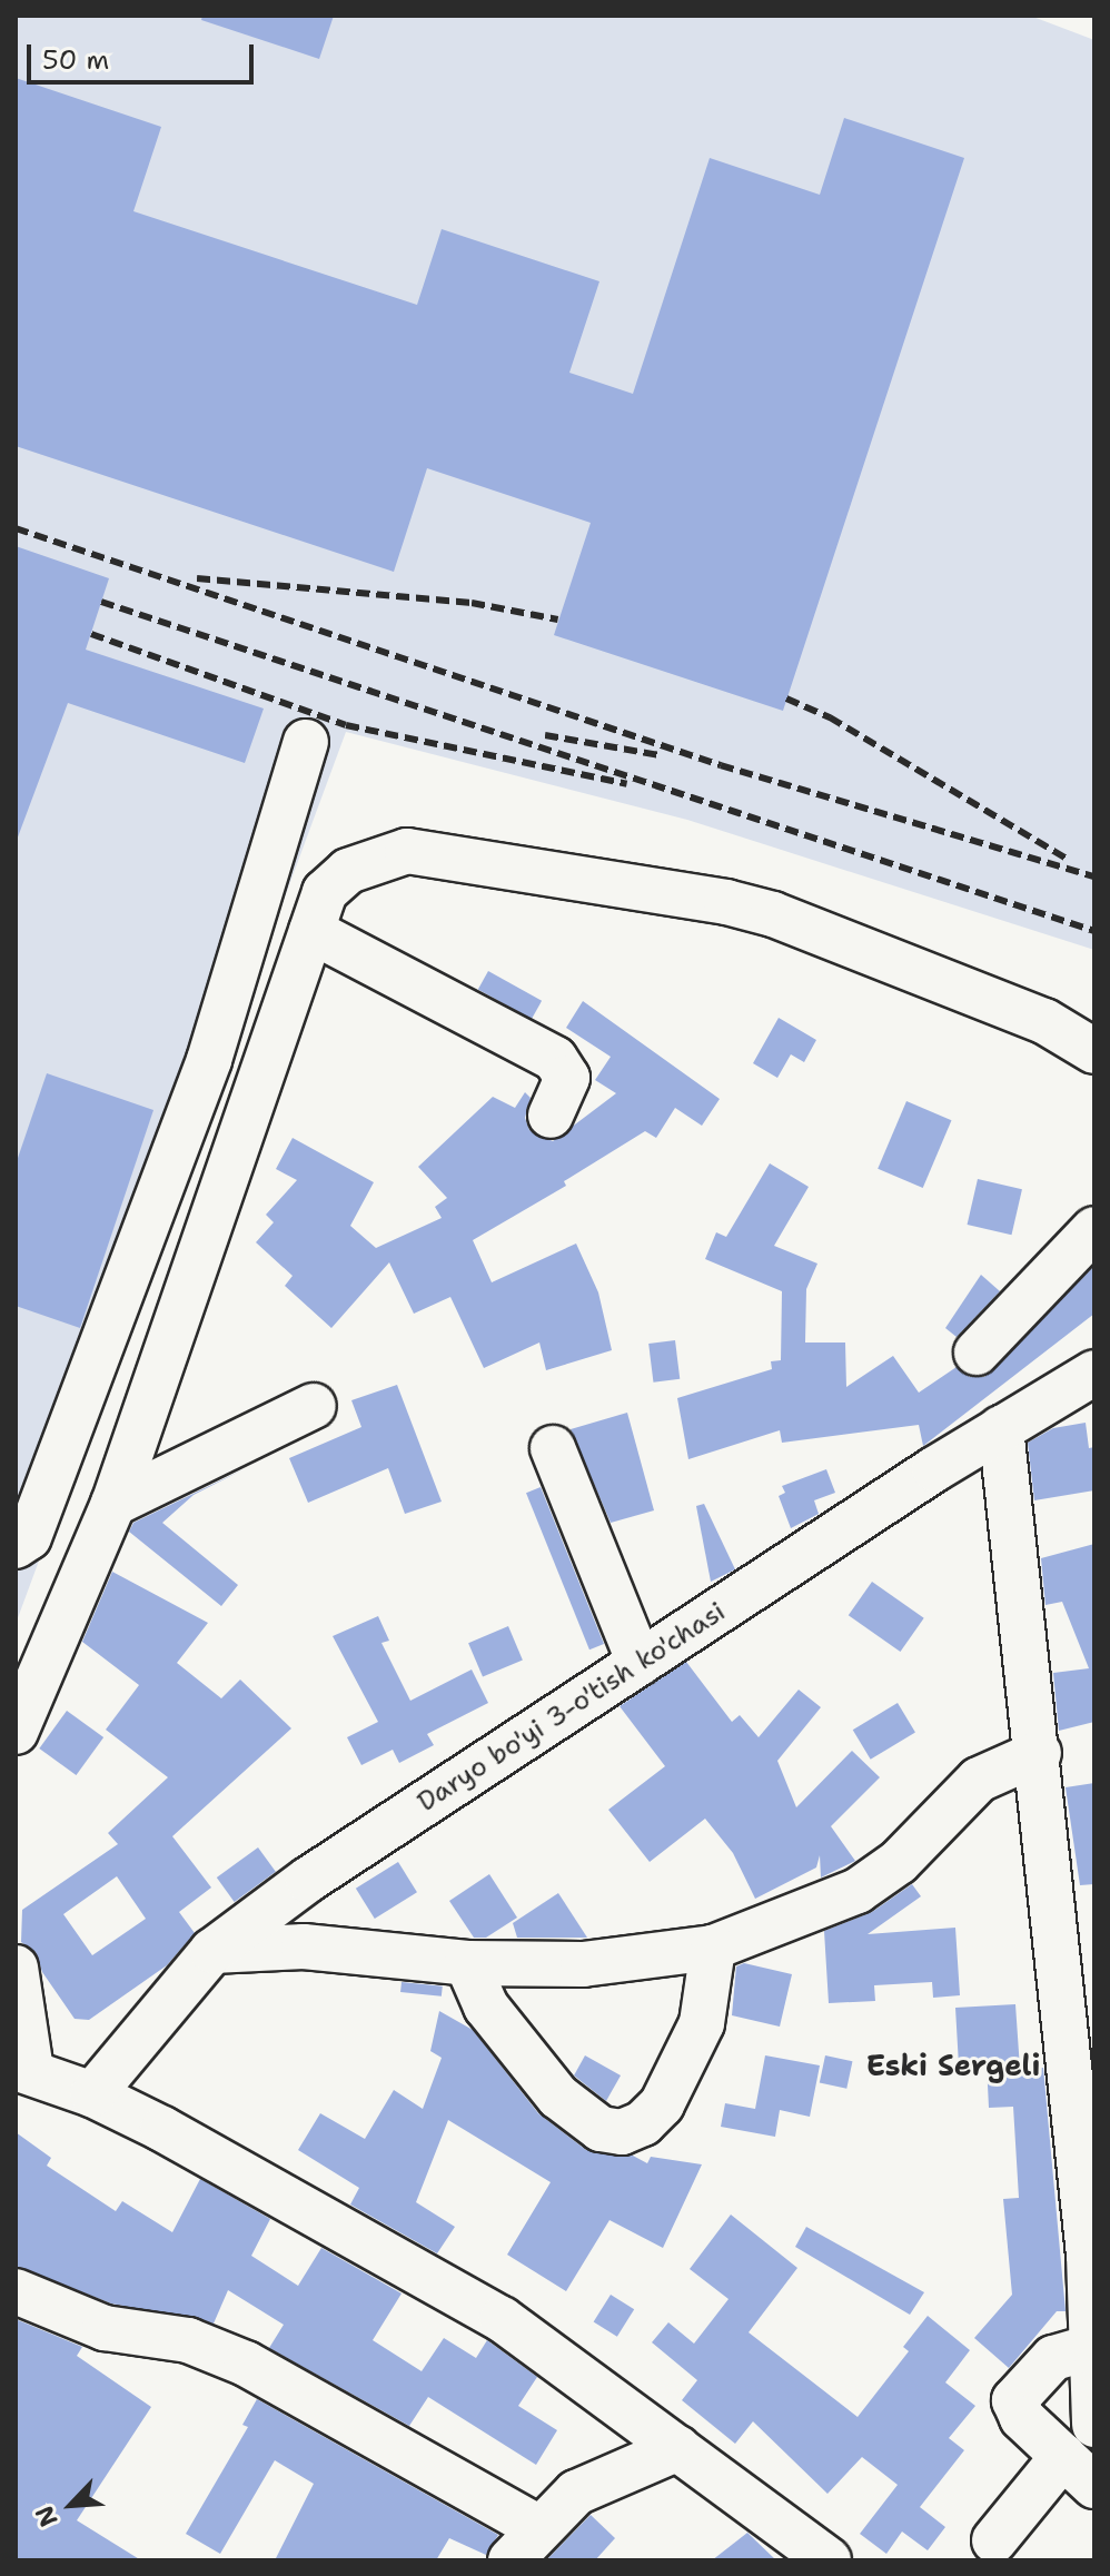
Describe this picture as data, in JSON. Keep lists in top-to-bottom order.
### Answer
{
  "streets": {
    "street": ["Daryo bo'yi 3-o'tish ko'chasi"]
  },
  "districts": ["Eski Sergeli"],
  "scale_bar": "50 m",
  "north": "bottom left"
}
